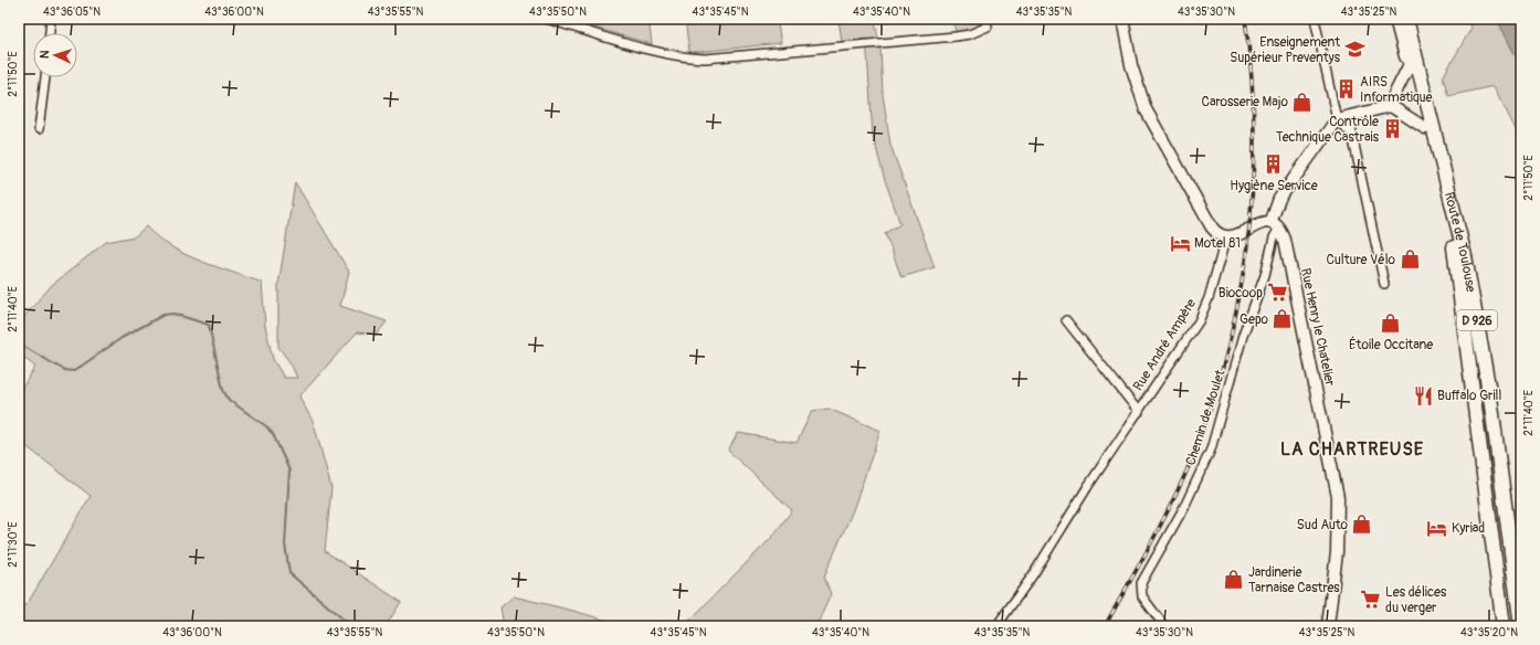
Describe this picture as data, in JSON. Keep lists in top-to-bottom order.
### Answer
{
  "streets": {
    "main road": ["Route de Toulouse", "D 926", "Rue Henry le Chatelier"],
    "street": ["Rue André Ampère", "Chemin de Moulet"]
  },
  "crossings": [
    ["Rue Henry le Chatelier", "Chemin de Moulet"]
  ],
  "districts": ["LA CHARTREUSE"],
  "places": {
    "school or university": ["Enseignement Supérieur Preventys"],
    "building": ["AIRS Informatique", "Contrôle Technique Castrais", "Hygiène Service"],
    "shop": [
      "Carosserie Majo",
      "Culture Vélo",
      "Gepo",
      "Étoile Occitane",
      "Sud Auto",
      "Jardinerie Tarnaise Castres"
    ],
    "hotel": ["Motel 81", "Kyriad"],
    "supermarket": ["Biocoop", "Les délices du verger"],
    "restaurant": ["Buffalo Grill"]
  },
  "north": "left",
  "coordinates": [
    "43°36'05\"N",
    "43°36'00\"N",
    "43°35'55\"N",
    "43°35'50\"N",
    "43°35'45\"N",
    "43°35'40\"N",
    "43°35'35\"N",
    "43°35'30\"N",
    "43°35'25\"N",
    "2°11'50\"E",
    "2°11'40\"E",
    "2°11'30\"E",
    "43°35'20\"N"
  ]
}
